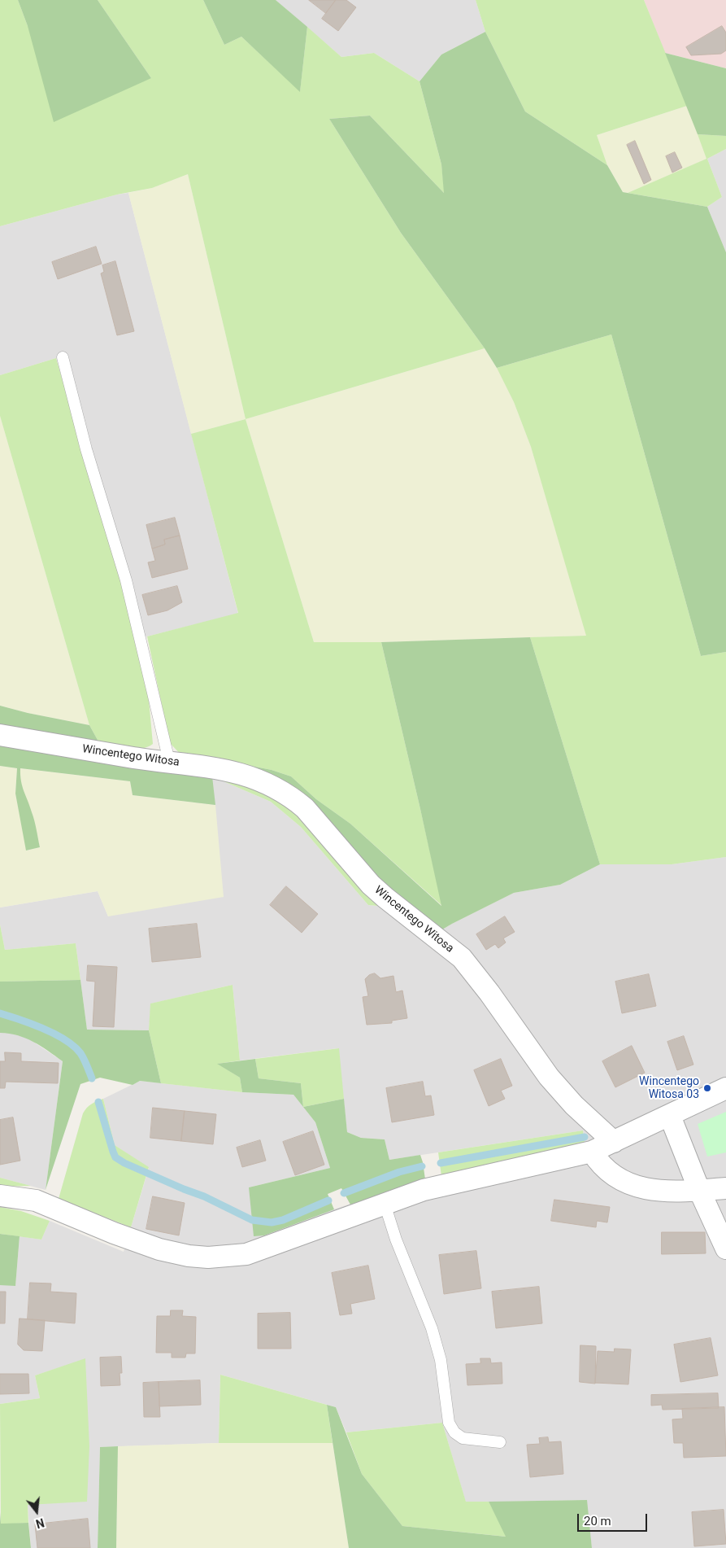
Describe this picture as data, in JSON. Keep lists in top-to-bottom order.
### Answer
{
  "streets": {
    "street": ["Wincentego Witosa"]
  },
  "places": ["Wincentego Witosa 03"],
  "scale_bar": "20 m",
  "north": "bottom"
}
